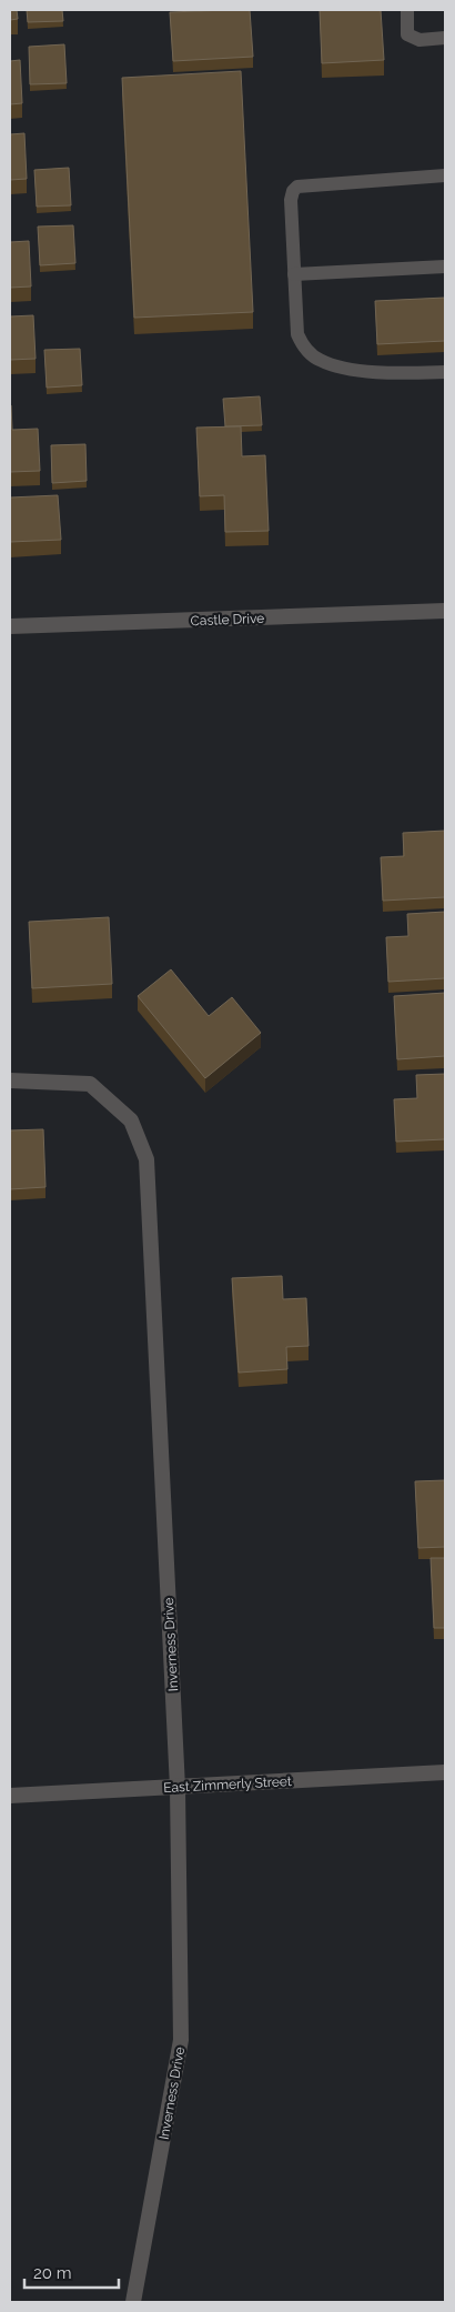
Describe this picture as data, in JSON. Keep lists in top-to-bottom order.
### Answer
{
  "streets": {
    "street": ["Castle Drive", "Inverness Drive", "East Zimmerly Street"]
  },
  "crossings": [
    ["Inverness Drive", "East Zimmerly Street"]
  ],
  "scale_bar": "20 m"
}
